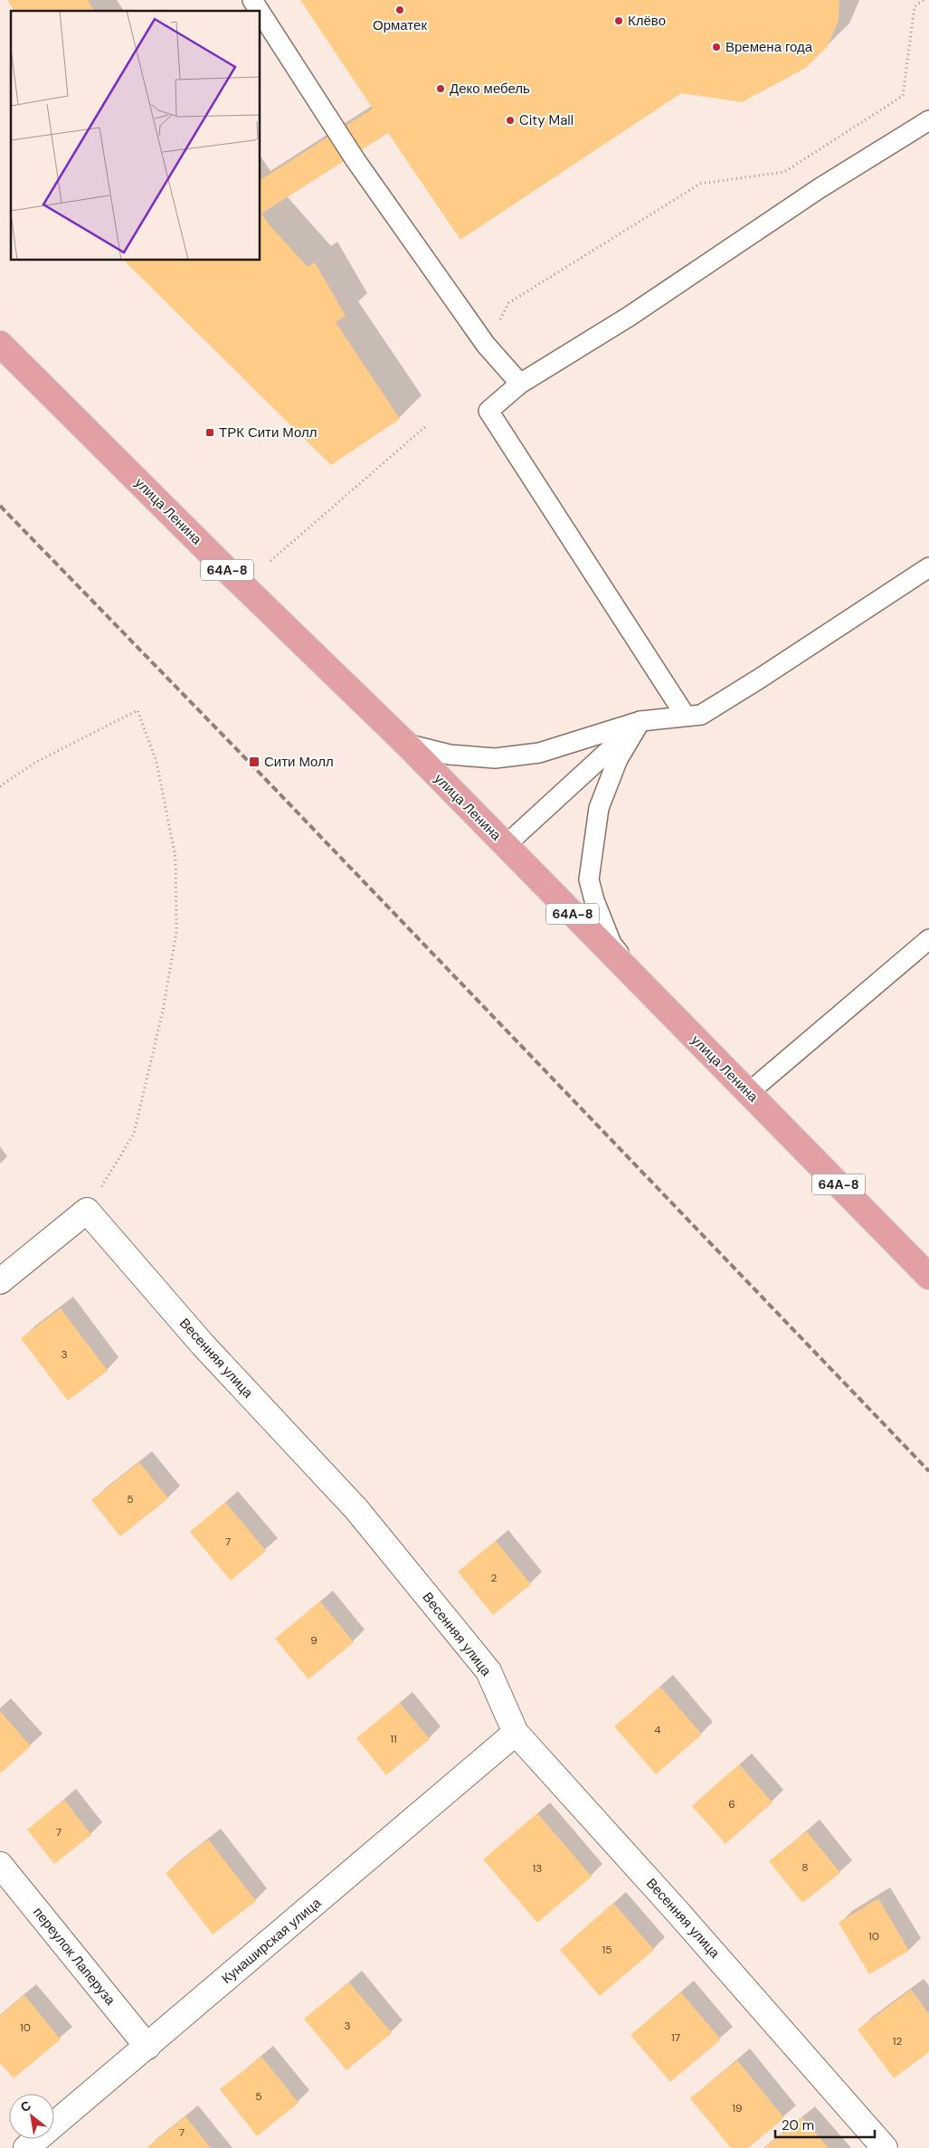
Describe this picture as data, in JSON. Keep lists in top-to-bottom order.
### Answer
{
  "streets": {
    "main road": ["улица Ленина", "64А-8"],
    "street": ["Весенняя улица", "Кунаширская улица", "переулок Лаперуза"]
  },
  "crossings": [
    ["Весенняя улица", "Кунаширская улица"],
    ["Кунаширская улица", "переулок Лаперуза"]
  ],
  "places": {
    "other": [
      "Орматек",
      "Клёво",
      "Времена года",
      "Деко мебель",
      "City Mall"
    ],
    "transit": ["ТРК Сити Молл", "Сити Молл"]
  },
  "house_numbers": [
    "3",
    "5",
    "7",
    "2",
    "9",
    "4",
    "11",
    "6",
    "7",
    "8",
    "13",
    "10",
    "15",
    "3",
    "10",
    "17",
    "12",
    "5",
    "19",
    "7"
  ],
  "scale_bar": "20 m",
  "north": "top left"
}
